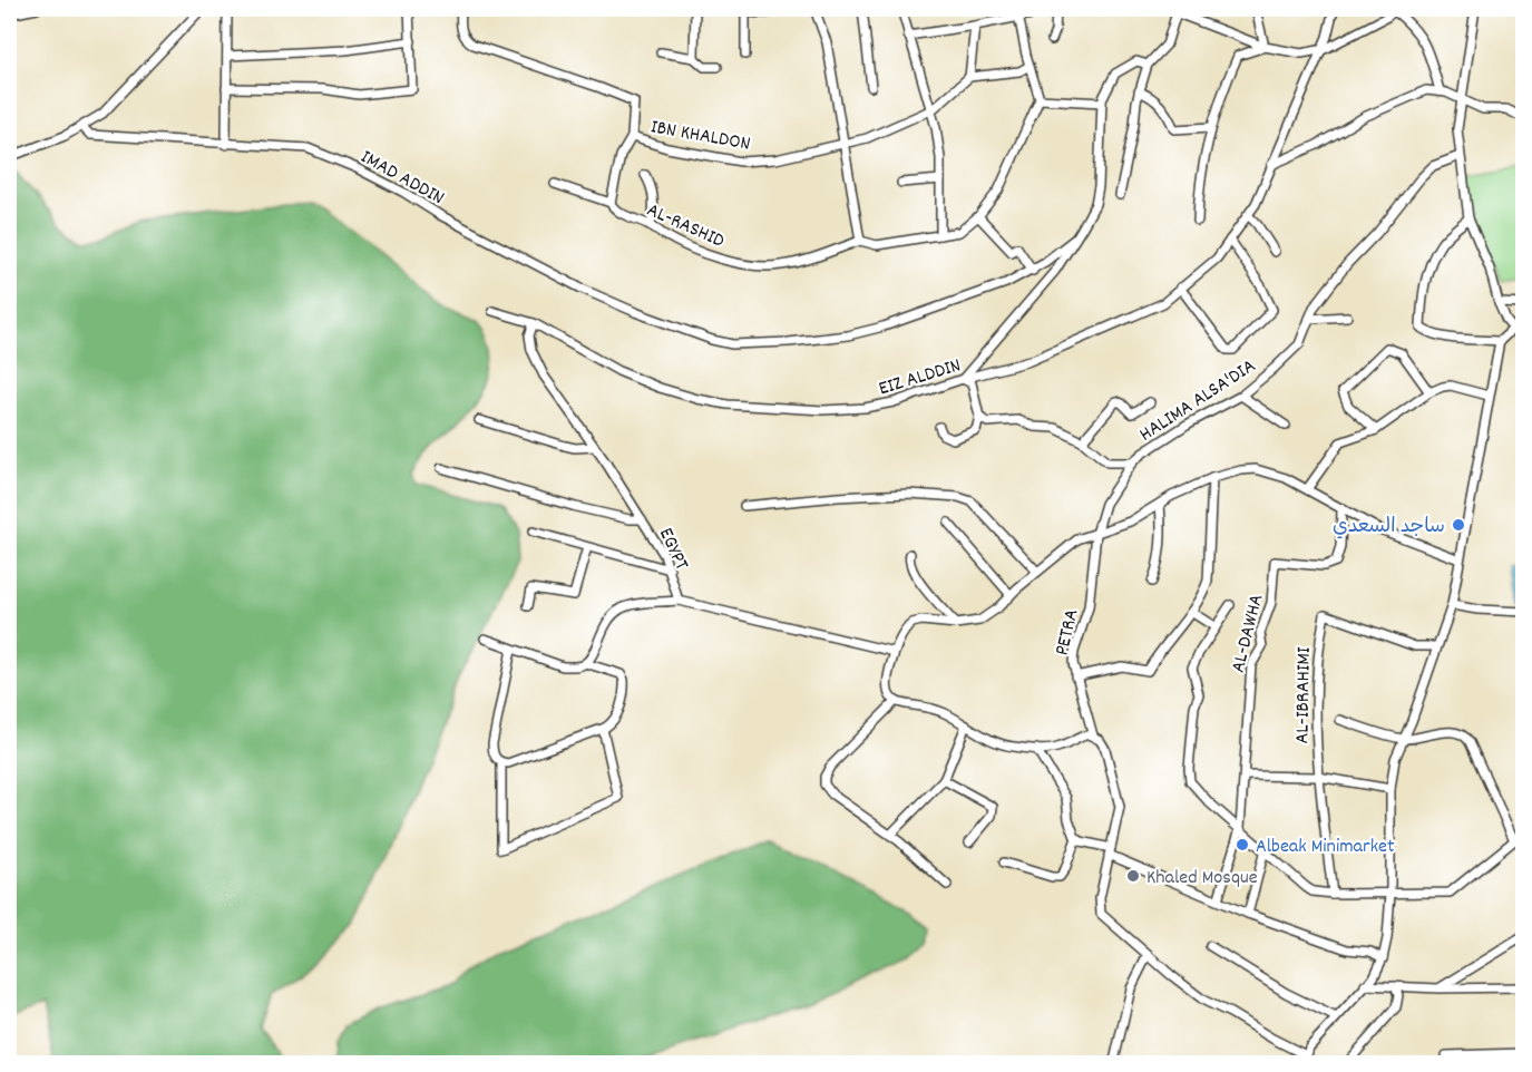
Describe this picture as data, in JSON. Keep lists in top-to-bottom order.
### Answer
{
  "streets": {
    "street": [
      "IBN KHALDON",
      "IMAD ADDIN",
      "AL-RASHID",
      "EIZ ALDDIN",
      "HALIMA ALSA'DIA",
      "EGYPT",
      "PETRA",
      "AL-DAWHA",
      "AL-IBRAHIMI"
    ]
  },
  "crossings": [
    ["EIZ ALDDIN", "EGYPT"],
    ["HALIMA ALSA'DIA", "PETRA"]
  ],
  "places": ["ساجد السعدي", "Albeak Minimarket", "Khaled Mosque"]
}
